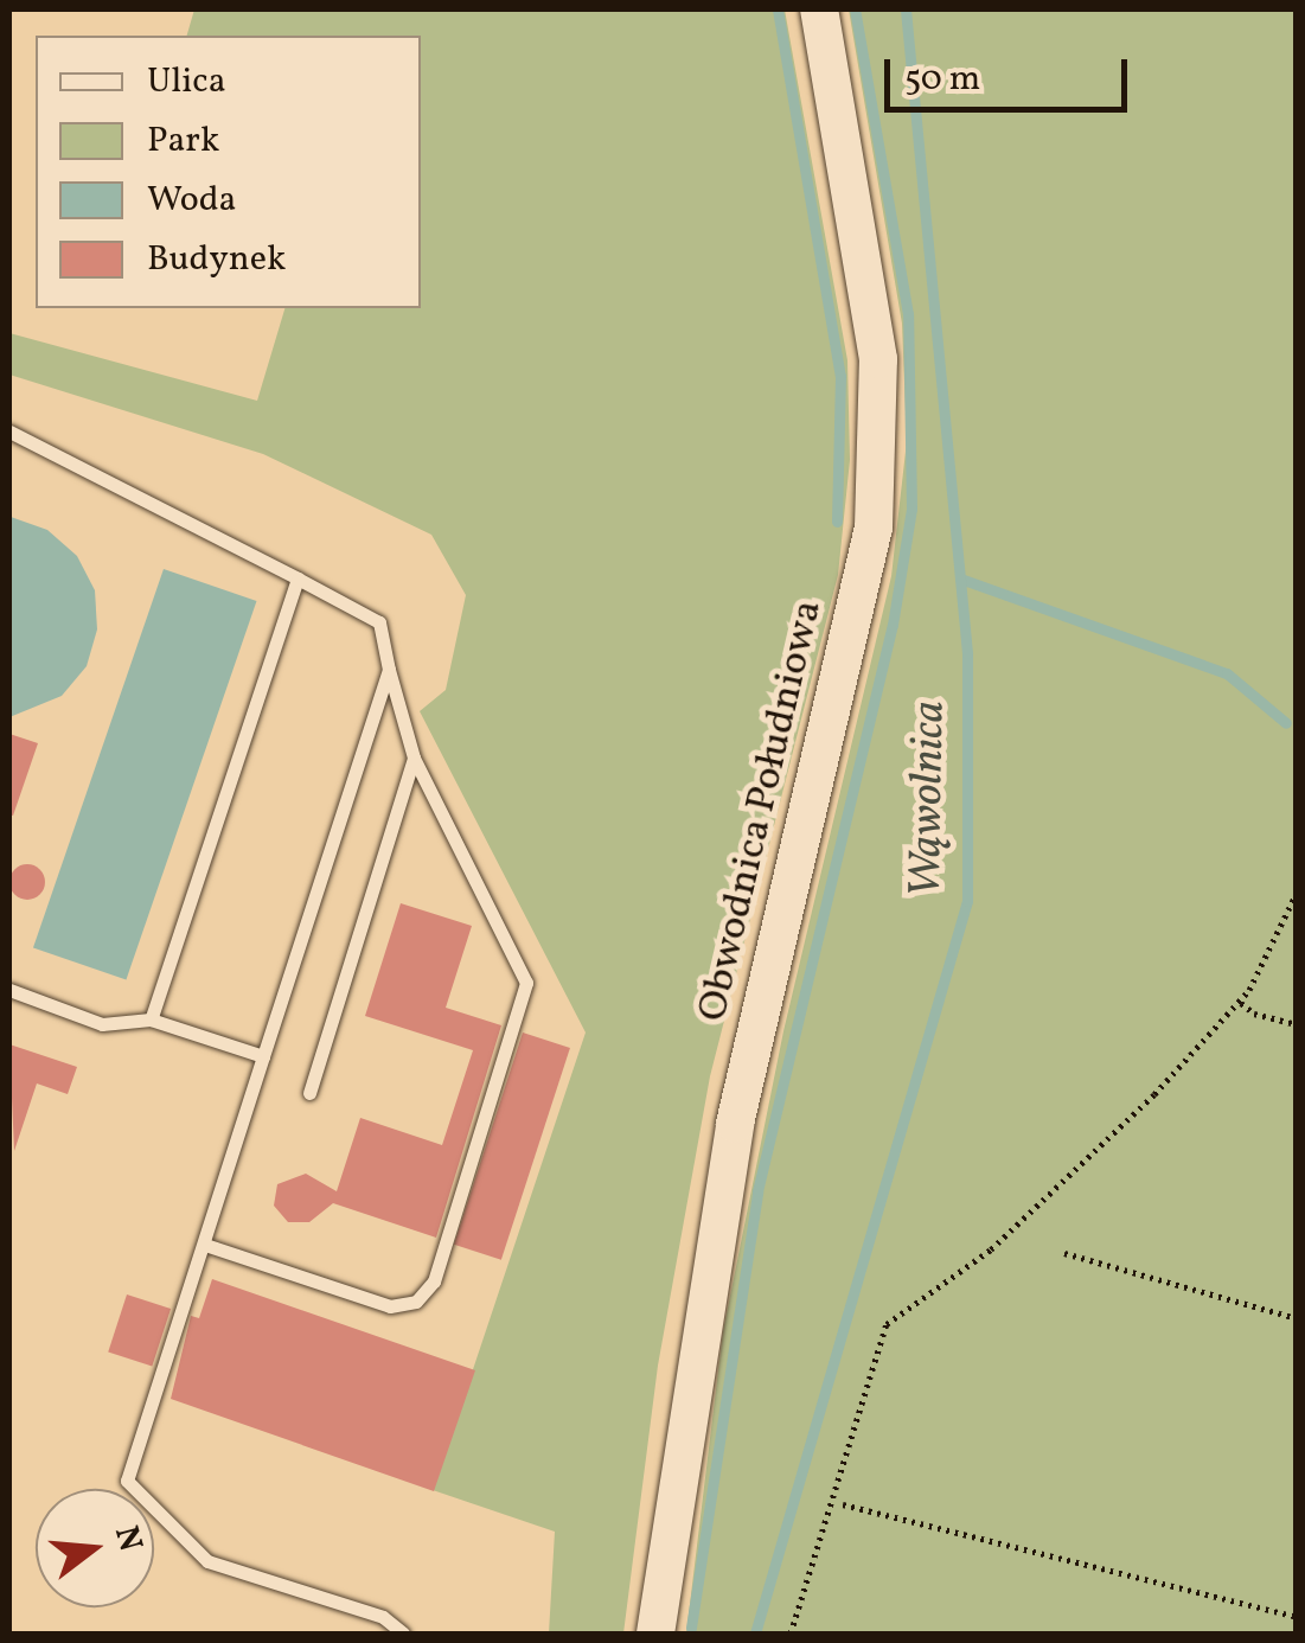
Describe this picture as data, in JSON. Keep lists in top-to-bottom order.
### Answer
{
  "streets": {
    "main road": ["Obwodnica Południowa"]
  },
  "water": ["Wąwolnica"],
  "legend": [
    "Ulica",
    "Park",
    "Woda",
    "Budynek"
  ],
  "scale_bar": "50 m",
  "north": "right"
}
